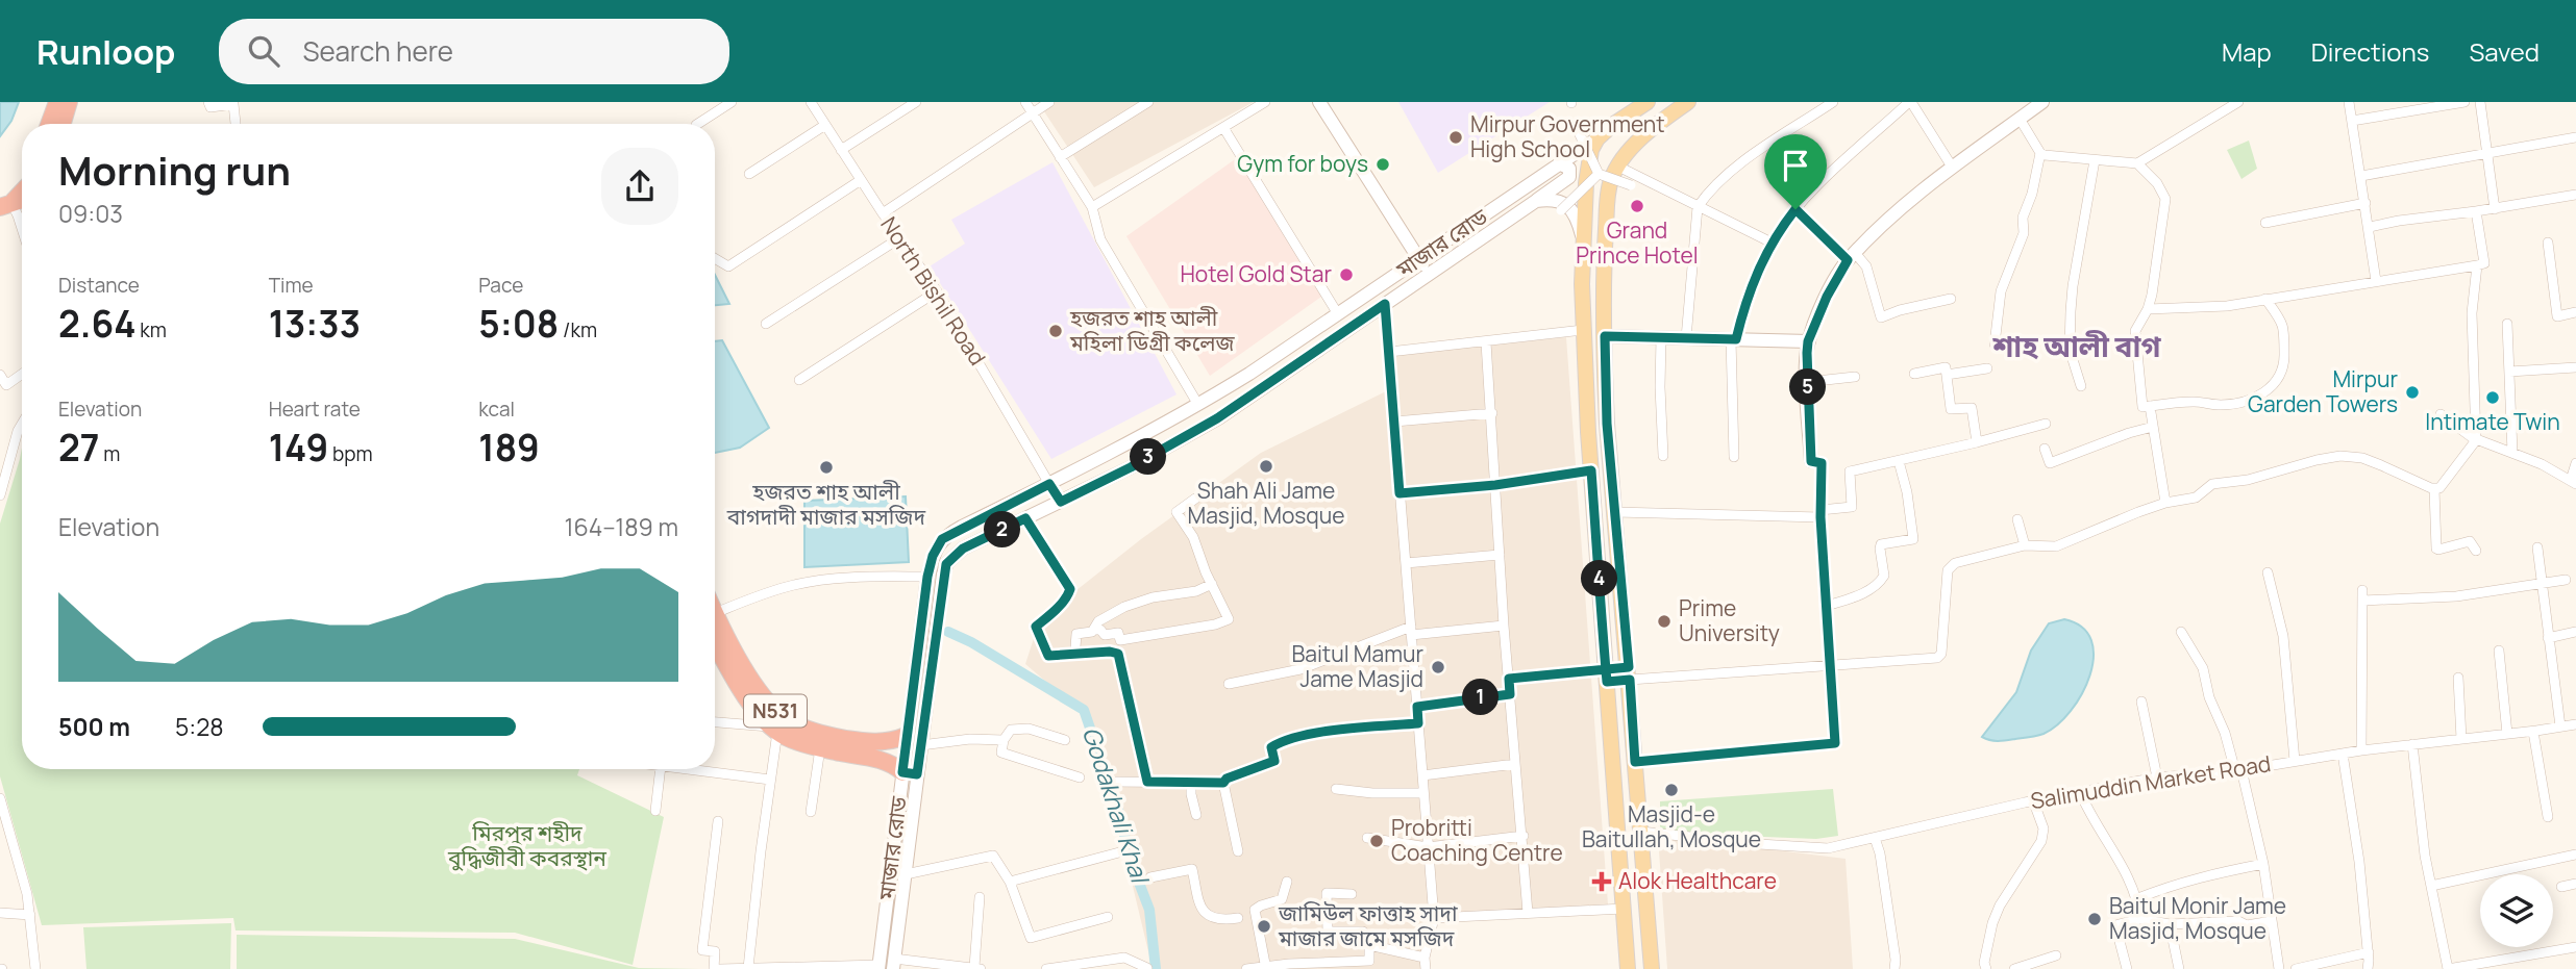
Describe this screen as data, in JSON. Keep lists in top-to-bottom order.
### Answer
{
  "streets": {
    "highway": ["N531"],
    "main road": ["মাজার রোড"],
    "street": ["North Bishil Road", "Salimuddin Market Road"]
  },
  "crossings": [
    ["মাজার রোড", "North Bishil Road"],
    ["মাজার রোড", "N531"]
  ],
  "districts": ["শাহ আলী বাগ"],
  "water": ["Godakhali Khal"],
  "parks": ["মিরপুর শহীদ বুদ্ধিজীবী কবরস্থান"],
  "places": {
    "other": [
      "Mirpur Government High School",
      "Gym for boys",
      "Grand Prince Hotel",
      "Hotel Gold Star",
      "হজরত শাহ আলী মহিলা ডিগ্রী কলেজ",
      "Mirpur Garden Towers",
      "Intimate Twin",
      "Shah Ali Jame Masjid, Mosque",
      "হজরত শাহ আলী বাগদাদী মাজার মসজিদ",
      "Prime University",
      "Baitul Mamur Jame Masjid",
      "Masjid-e Baitullah, Mosque",
      "Probritti Coaching Centre",
      "Baitul Monir Jame Masjid, Mosque",
      "জামিউল ফাত্তাহ সাদা মাজার জামে মসজিদ"
    ],
    "health": ["Alok Healthcare"]
  },
  "page": {
    "header": "Runloop",
    "search": "Search here",
    "nav": ["Map", "Directions", "Saved"],
    "heading": ["Morning run", "09:03"],
    "stats": [
      ["Distance", "2.64 km"],
      ["Time", "13:33"],
      ["Pace", "5:08 /km"],
      ["Elevation", "27 m"],
      ["Heart rate", "149 bpm"],
      ["kcal", "189"]
    ],
    "pins": [
      "5",
      "3",
      "2",
      "4",
      "1"
    ],
    "chart": ["Elevation", "164–189 m"],
    "list": [
      {
        "name": "500 m",
        "note": "5:28"
      }
    ]
  }
}
